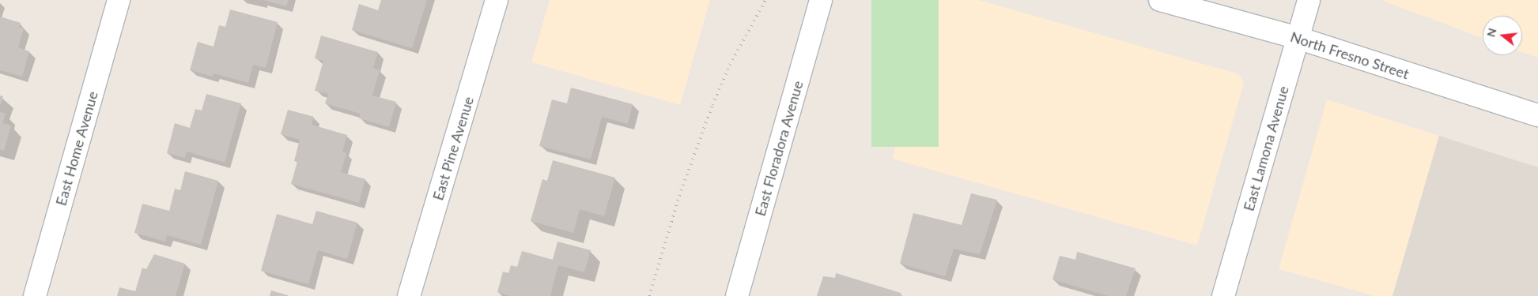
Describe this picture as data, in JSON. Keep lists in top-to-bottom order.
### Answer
{
  "streets": {
    "street": [
      "North Fresno Street",
      "East Home Avenue",
      "East Pine Avenue",
      "East Floradora Avenue",
      "East Lamona Avenue"
    ]
  },
  "crossings": [
    ["North Fresno Street", "East Lamona Avenue"]
  ],
  "north": "left"
}
